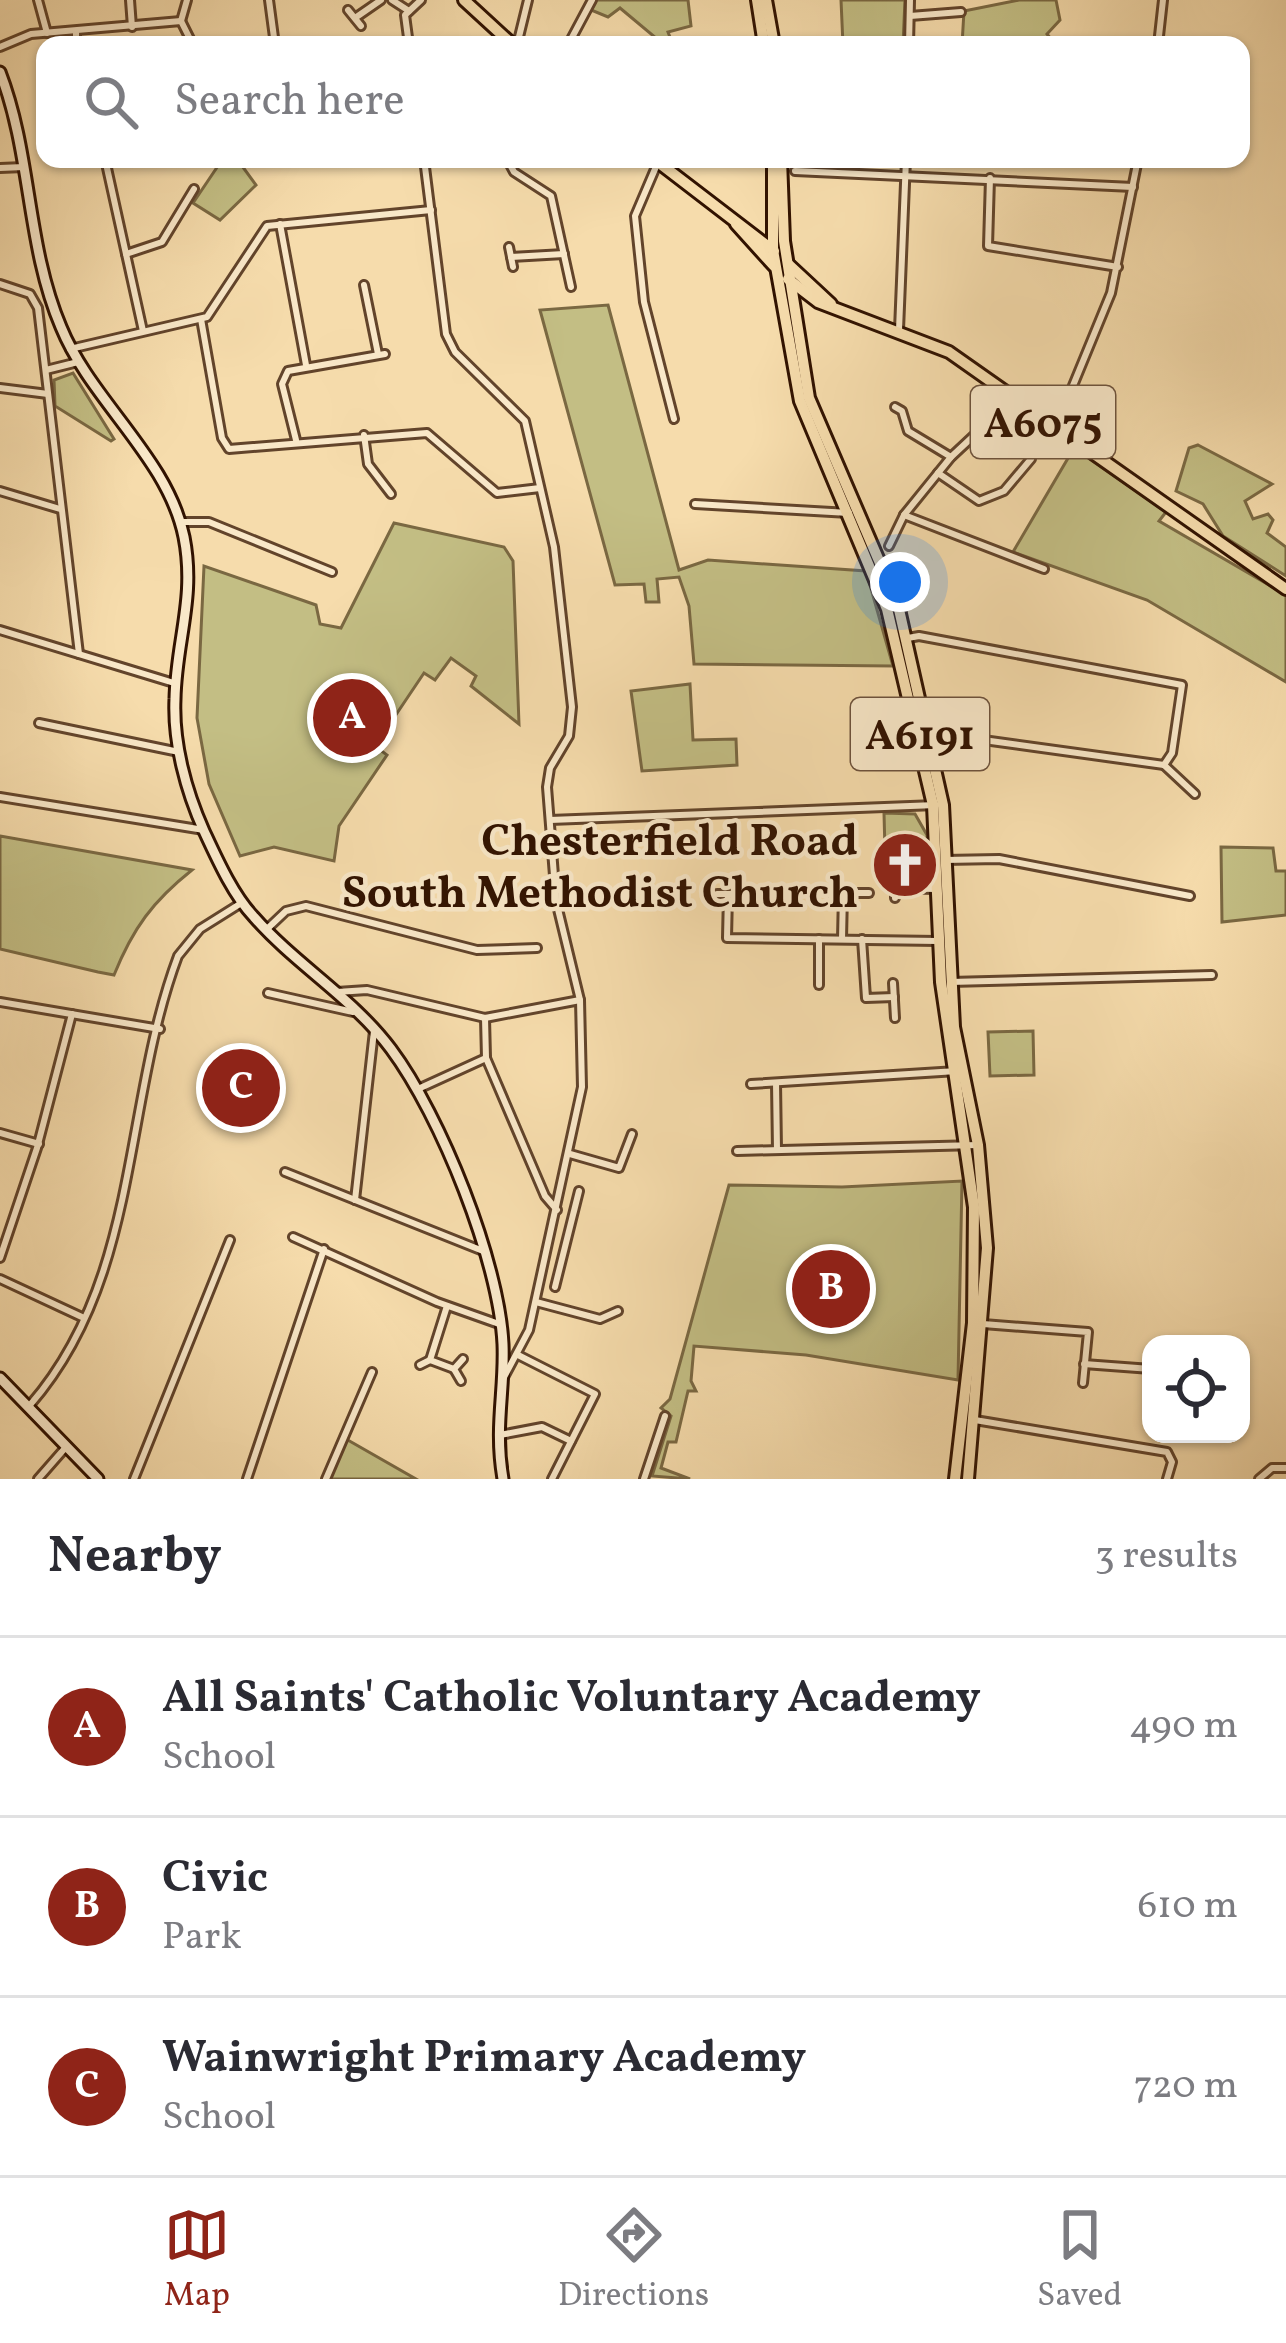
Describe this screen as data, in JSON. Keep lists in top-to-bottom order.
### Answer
{
  "streets": {
    "main road": ["A6075", "A6191"]
  },
  "crossings": [
    ["A6075", "A6191"]
  ],
  "places": {
    "church": ["Chesterfield Road South Methodist Church"]
  },
  "page": {
    "search": "Search here",
    "pins": ["A", "C", "B"],
    "heading": ["Nearby", "3 results"],
    "list": [
      {
        "mark": "A",
        "name": "All Saints' Catholic Voluntary Academy",
        "note": "School",
        "value": "490 m"
      },
      {
        "mark": "B",
        "name": "Civic",
        "note": "Park",
        "value": "610 m"
      },
      {
        "mark": "C",
        "name": "Wainwright Primary Academy",
        "note": "School",
        "value": "720 m"
      }
    ],
    "nav": ["Map", "Directions", "Saved"]
  }
}
